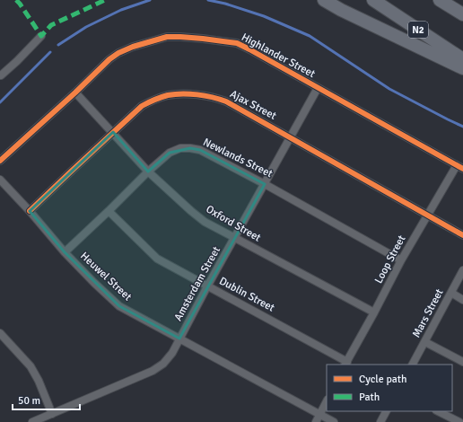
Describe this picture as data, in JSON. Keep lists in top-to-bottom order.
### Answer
{
  "streets": {
    "highway": ["N2"],
    "street": [
      "Highlander Street",
      "Ajax Street",
      "Newlands Street",
      "Oxford Street",
      "Loop Street",
      "Heuwel Street",
      "Amsterdam Street",
      "Dublin Street",
      "Mars Street"
    ]
  },
  "crossings": [
    ["Highlander Street", "Oxford Street"],
    ["Highlander Street", "Loop Street"],
    ["Highlander Street", "Amsterdam Street"],
    ["Ajax Street", "Oxford Street"],
    ["Ajax Street", "Loop Street"],
    ["Ajax Street", "Heuwel Street"],
    ["Ajax Street", "Amsterdam Street"],
    ["Newlands Street", "Oxford Street"],
    ["Newlands Street", "Loop Street"],
    ["Newlands Street", "Heuwel Street"],
    ["Newlands Street", "Amsterdam Street"],
    ["Newlands Street", "Dublin Street"],
    ["Oxford Street", "Loop Street"],
    ["Oxford Street", "Amsterdam Street"],
    ["Loop Street", "Dublin Street"],
    ["Heuwel Street", "Amsterdam Street"],
    ["Amsterdam Street", "Dublin Street"]
  ],
  "legend": ["Cycle path", "Path"],
  "scale_bar": "50 m"
}
